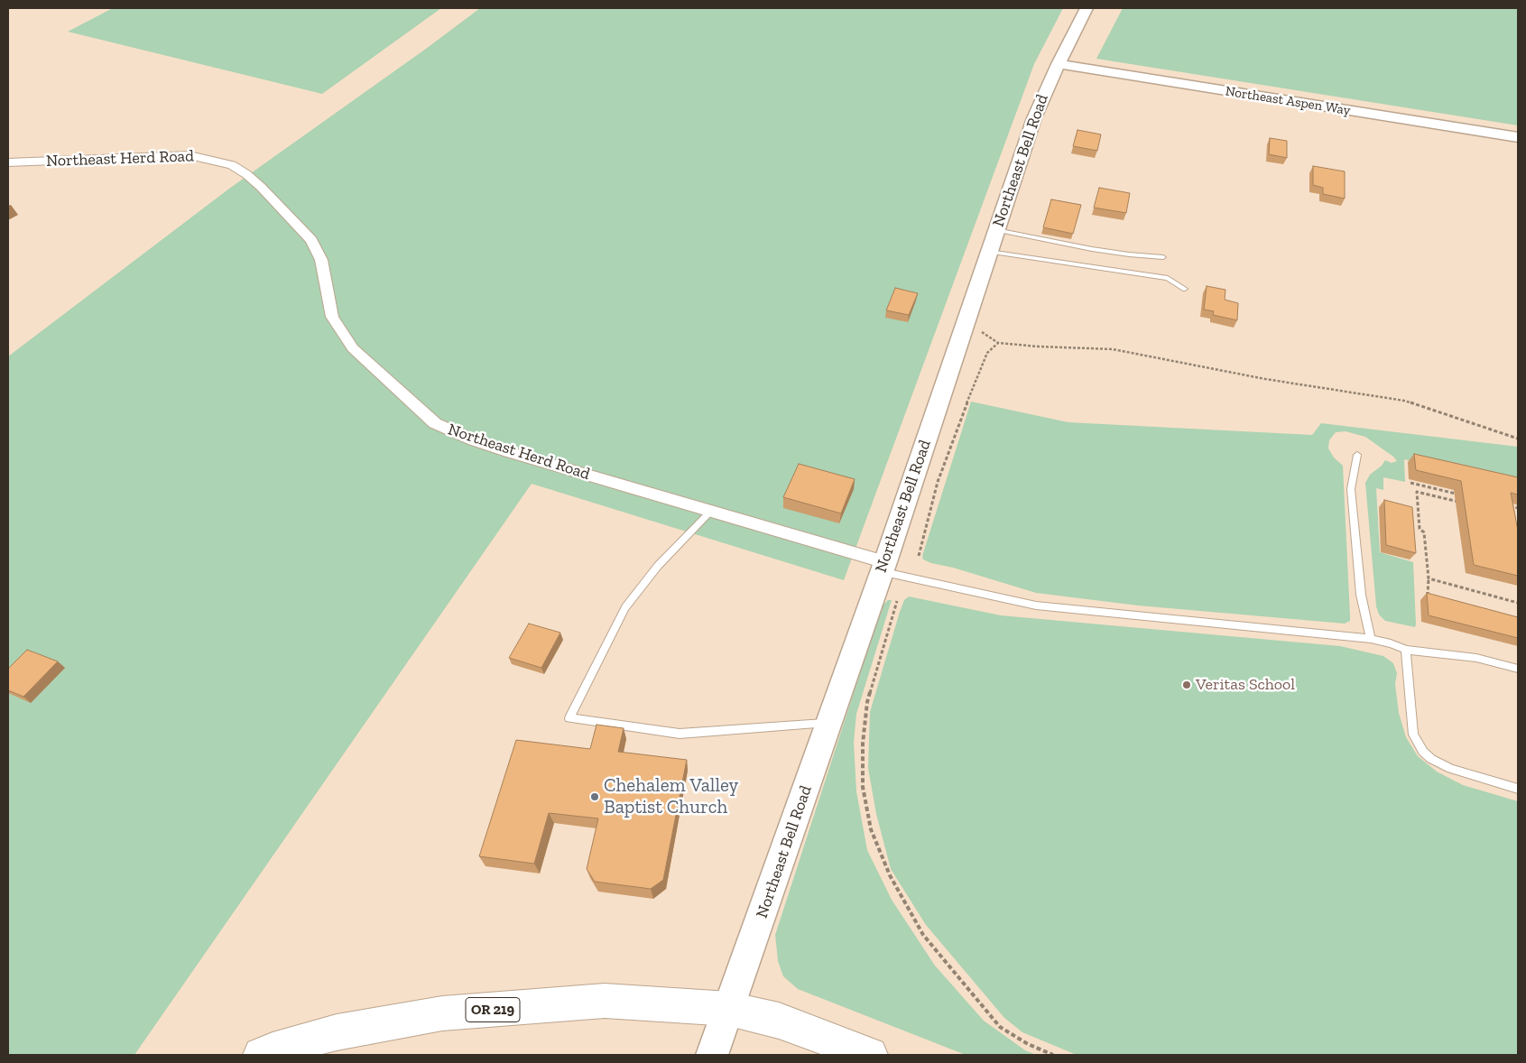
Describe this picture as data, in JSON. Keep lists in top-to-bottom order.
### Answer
{
  "streets": {
    "main road": ["Northeast Aspen Way", "Northeast Bell Road", "OR 219"],
    "street": ["Northeast Herd Road"]
  },
  "crossings": [
    ["Northeast Aspen Way", "Northeast Bell Road"],
    ["Northeast Herd Road", "Northeast Bell Road"],
    ["Northeast Bell Road", "OR 219"]
  ],
  "places": ["Veritas School", "Chehalem Valley Baptist Church"]
}
